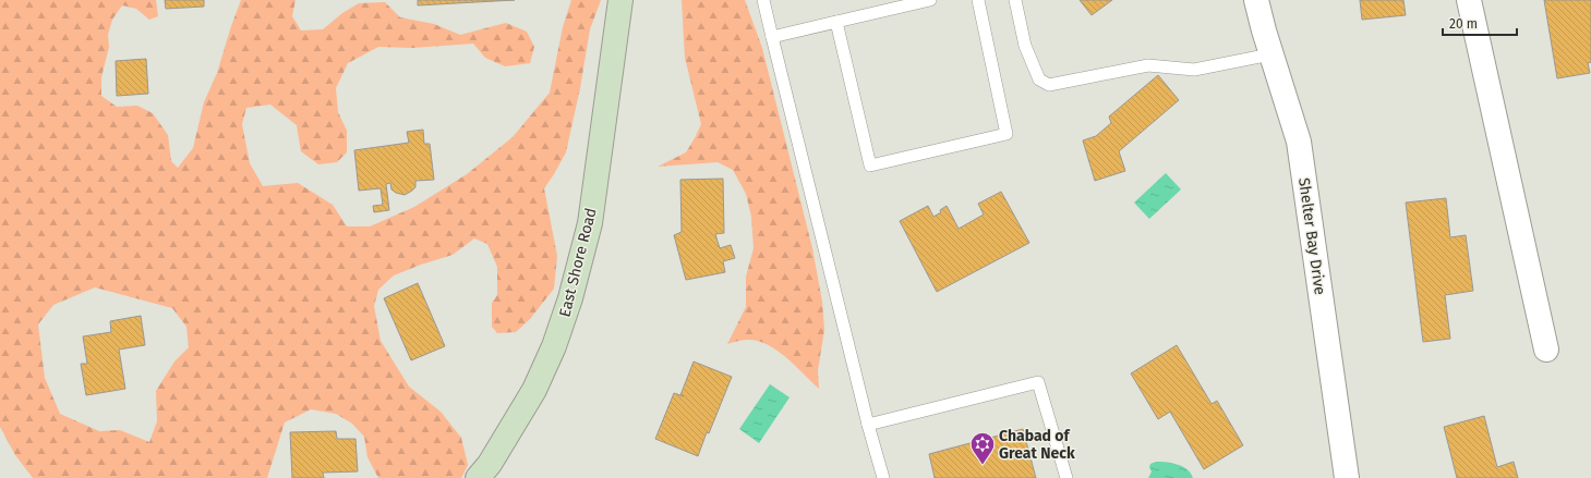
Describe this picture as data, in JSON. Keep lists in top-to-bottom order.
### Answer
{
  "streets": {
    "main road": ["East Shore Road"],
    "street": ["Shelter Bay Drive"]
  },
  "places": {
    "synagogue": ["Chabad of Great Neck"]
  },
  "scale_bar": "20 m"
}
